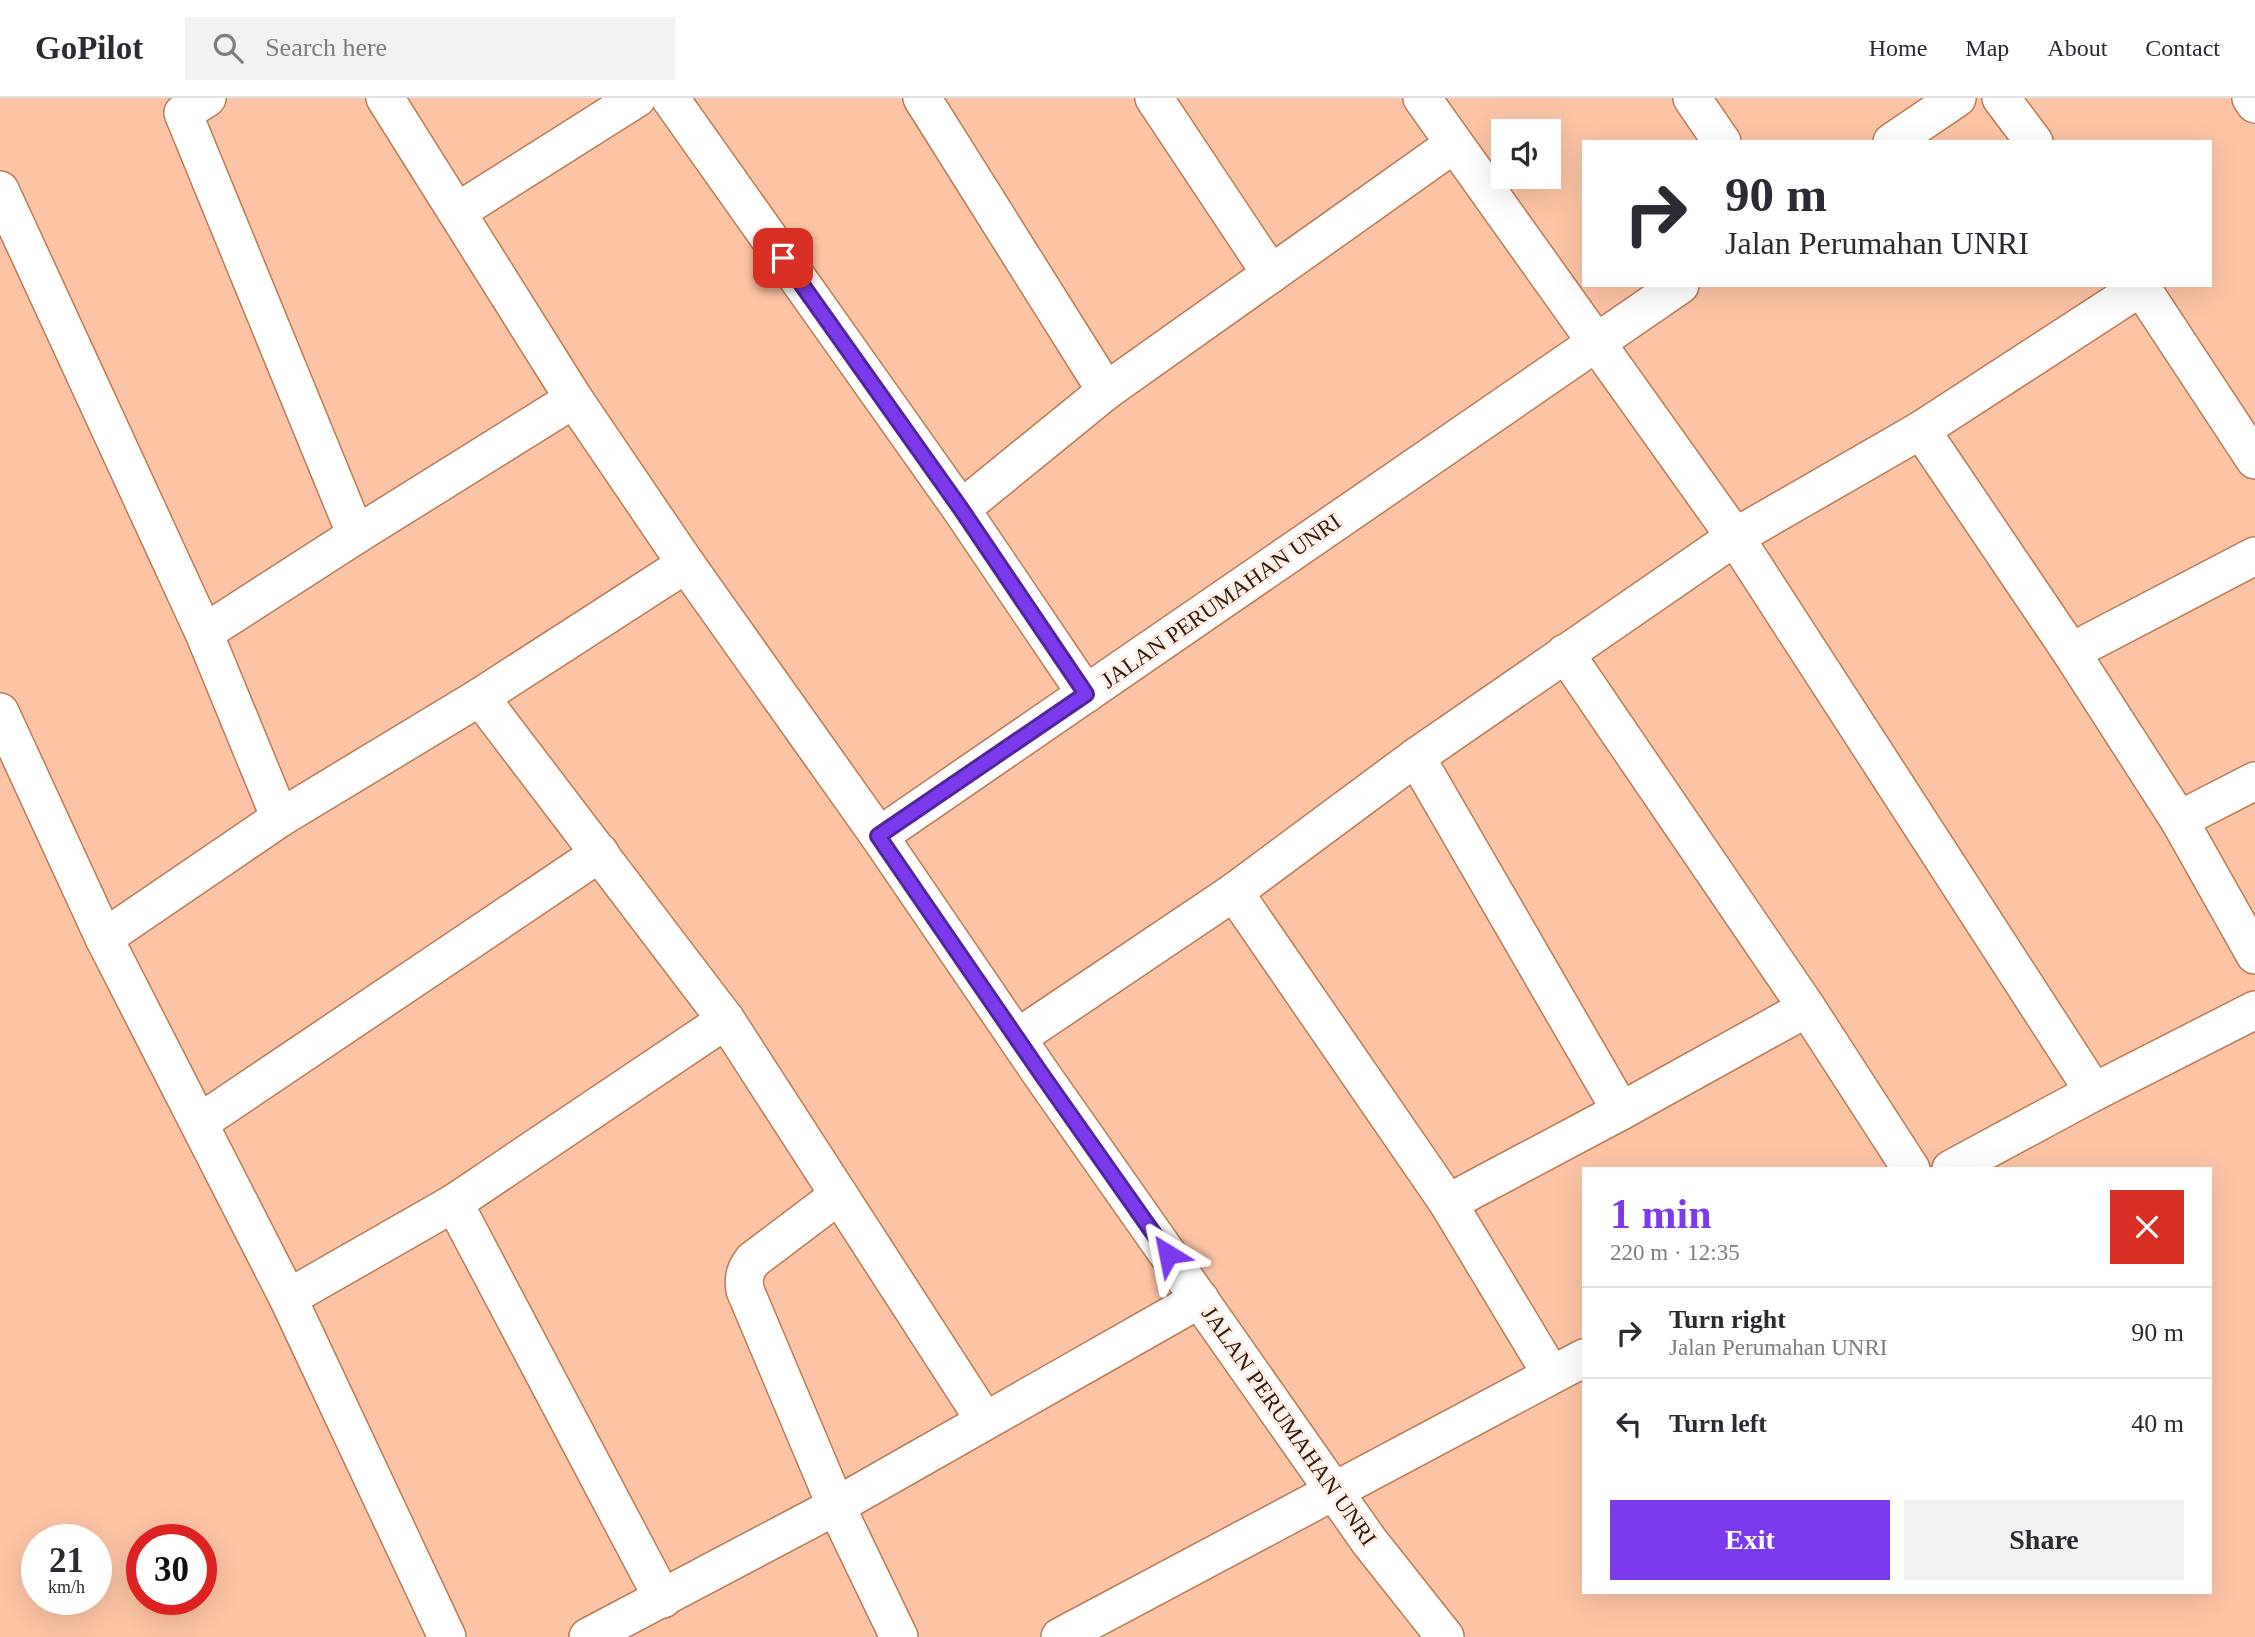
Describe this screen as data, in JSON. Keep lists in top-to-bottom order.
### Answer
{
  "streets": {
    "street": ["JALAN PERUMAHAN UNRI"]
  },
  "page": {
    "header": "GoPilot",
    "search": "Search here",
    "nav": [
      "Home",
      "Map",
      "About",
      "Contact"
    ],
    "turn": ["90 m", "Jalan Perumahan UNRI"],
    "heading": ["1 min", "220 m · 12:35"],
    "list": [
      {
        "name": "Turn right",
        "note": "Jalan Perumahan UNRI",
        "value": "90 m"
      },
      {
        "name": "Turn left",
        "value": "40 m"
      }
    ],
    "buttons": ["Exit", "Share"],
    "speed": "21 km/h",
    "limit": "30"
  }
}
